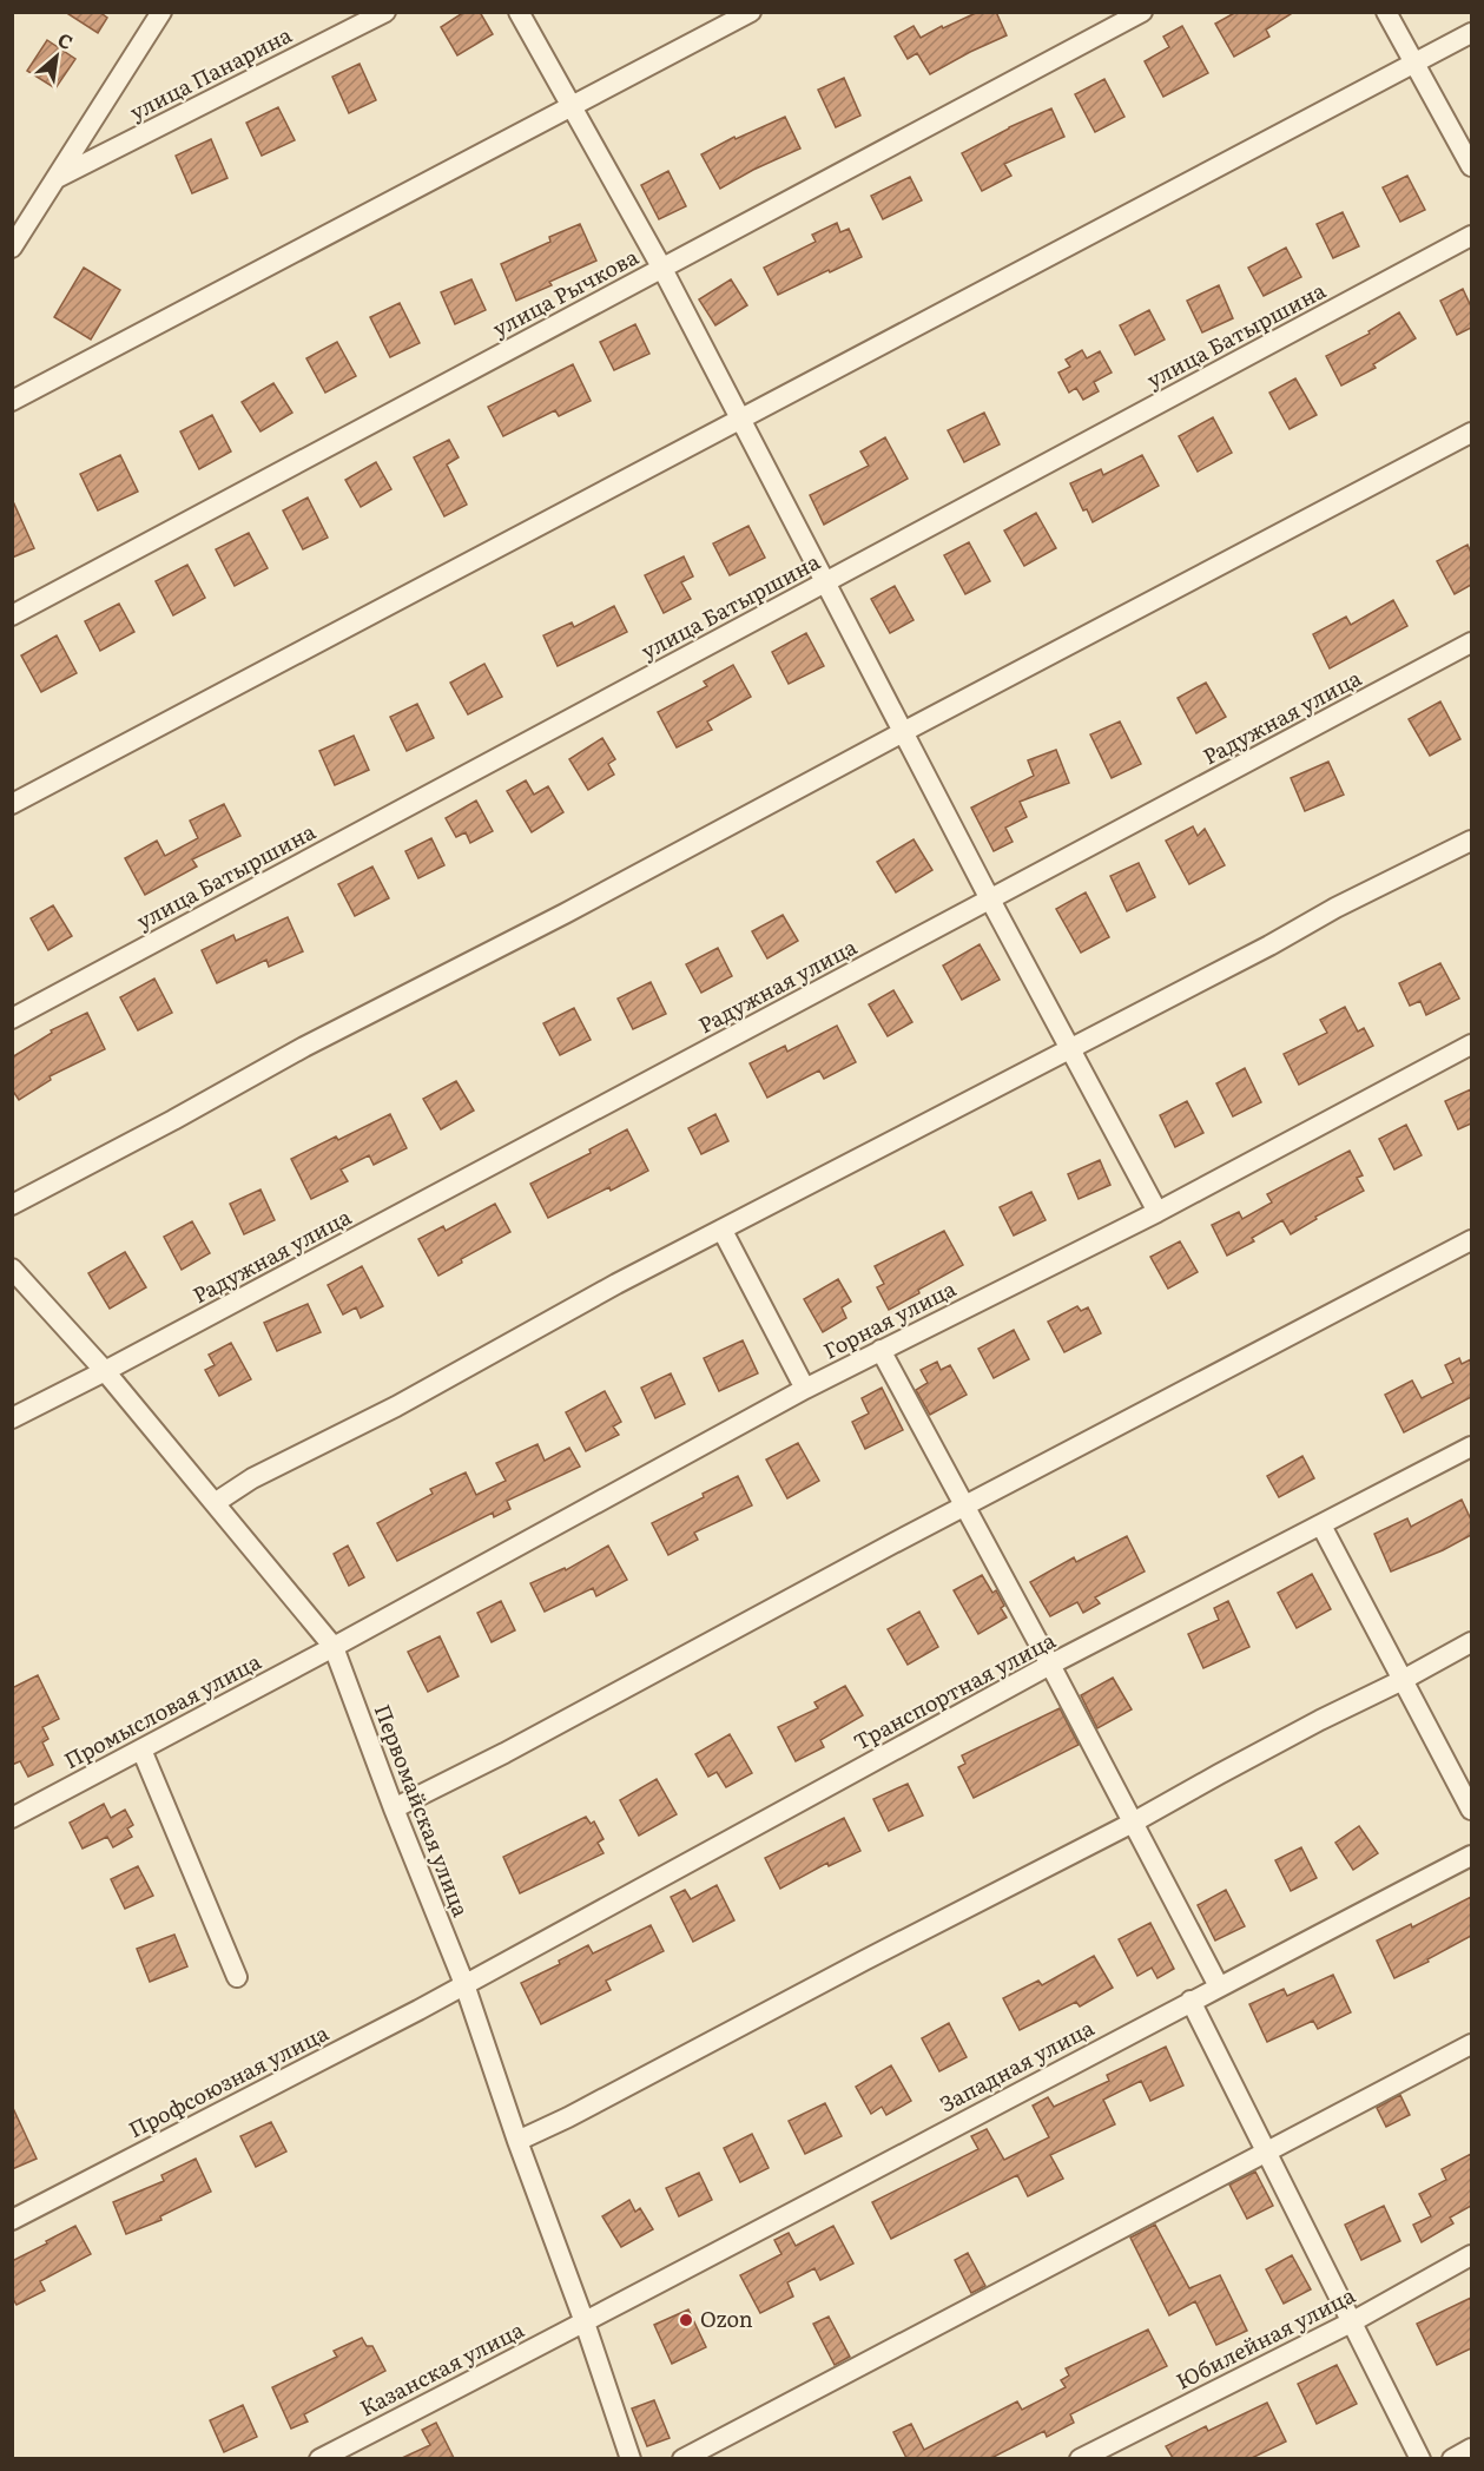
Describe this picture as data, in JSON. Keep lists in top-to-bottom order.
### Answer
{
  "streets": {
    "street": [
      "улица Панарина",
      "улица Рычкова",
      "улица Батыршина",
      "Радужная улица",
      "Горная улица",
      "Транспортная улица",
      "Промысловая улица",
      "Первомайская улица",
      "Западная улица",
      "Профсоюзная улица",
      "Юбилейная улица",
      "Казанская улица"
    ]
  },
  "crossings": [
    ["Радужная улица", "Первомайская улица"],
    ["Горная улица", "Промысловая улица"],
    ["Горная улица", "Первомайская улица"],
    ["Транспортная улица", "Первомайская улица"],
    ["Транспортная улица", "Профсоюзная улица"],
    ["Промысловая улица", "Первомайская улица"],
    ["Первомайская улица", "Западная улица"],
    ["Первомайская улица", "Профсоюзная улица"],
    ["Первомайская улица", "Казанская улица"],
    ["Западная улица", "Казанская улица"]
  ],
  "places": ["Ozon"],
  "north": "top right"
}
